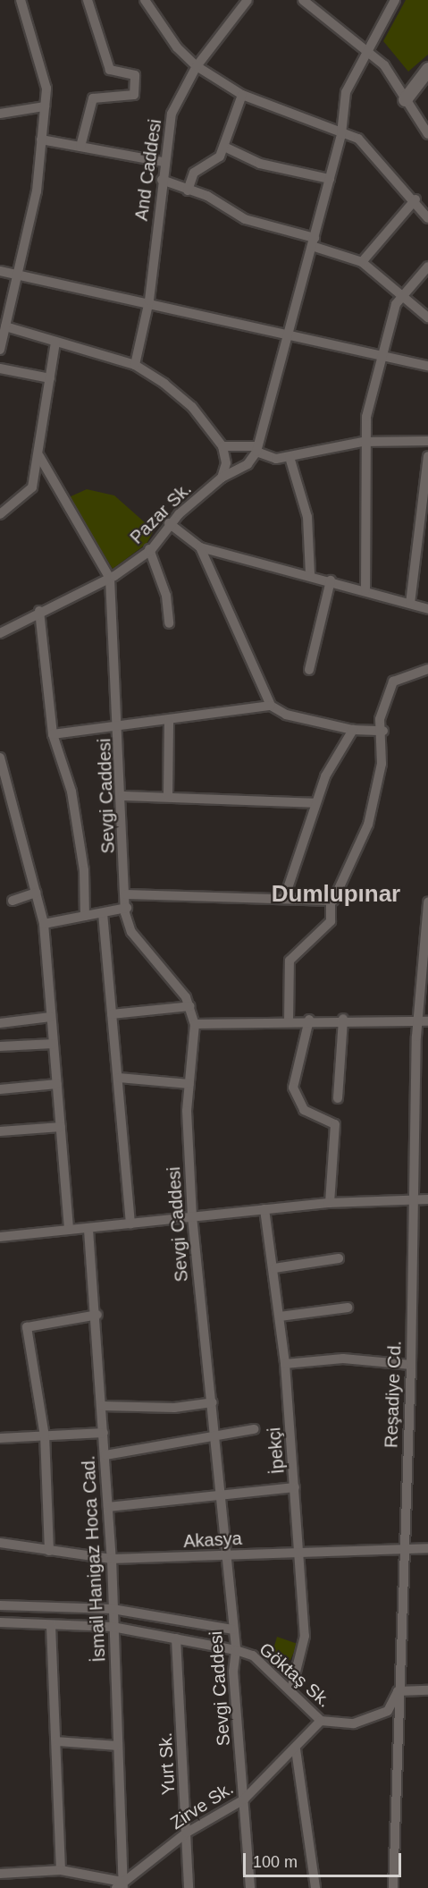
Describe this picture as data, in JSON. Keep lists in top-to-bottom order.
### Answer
{
  "streets": {
    "street": [
      "And Caddesi",
      "Pazar Sk.",
      "Sevgi Caddesi",
      "Reşadiye Cd.",
      "İpekçi",
      "Akasya",
      "İsmail Hanigaz Hoca Cad.",
      "Göktaş Sk.",
      "Yurt Sk.",
      "Zirve Sk."
    ]
  },
  "crossings": [
    ["Pazar Sk.", "Sevgi Caddesi"],
    ["Sevgi Caddesi", "Akasya"],
    ["Sevgi Caddesi", "Göktaş Sk."],
    ["Sevgi Caddesi", "Zirve Sk."],
    ["Reşadiye Cd.", "Akasya"],
    ["Reşadiye Cd.", "Göktaş Sk."],
    ["İpekçi", "Akasya"],
    ["İpekçi", "Göktaş Sk."],
    ["Akasya", "İsmail Hanigaz Hoca Cad."],
    ["İsmail Hanigaz Hoca Cad.", "Göktaş Sk."],
    ["İsmail Hanigaz Hoca Cad.", "Zirve Sk."],
    ["Göktaş Sk.", "Yurt Sk."],
    ["Göktaş Sk.", "Zirve Sk."],
    ["Yurt Sk.", "Zirve Sk."]
  ],
  "districts": ["Dumlupınar"],
  "scale_bar": "100 m"
}
